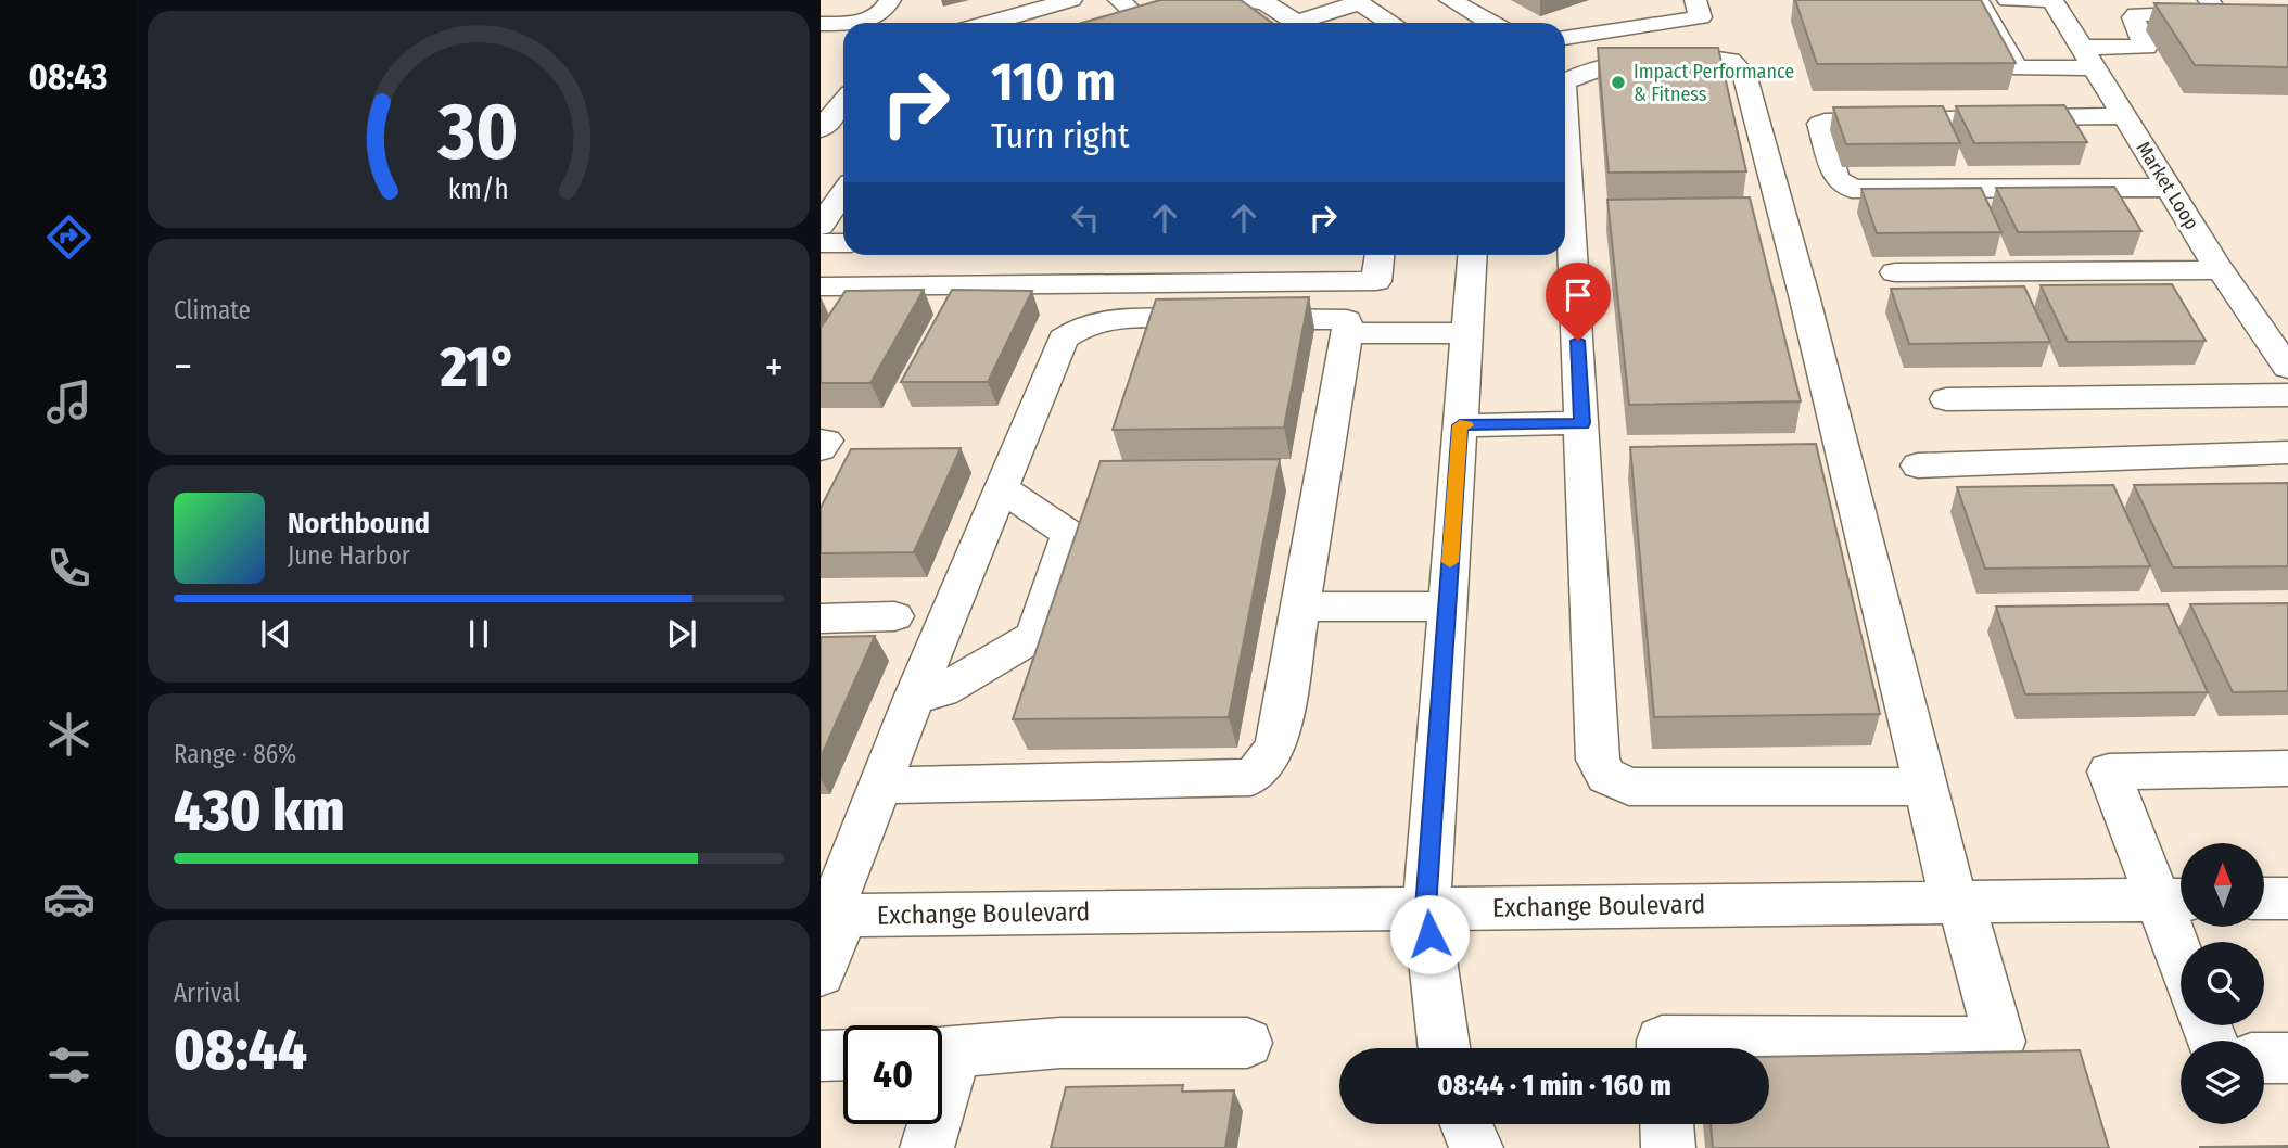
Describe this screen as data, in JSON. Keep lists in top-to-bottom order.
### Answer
{
  "streets": {
    "street": ["Market Loop", "Exchange Boulevard"]
  },
  "places": ["Impact Performance & Fitness"],
  "north": "top",
  "page": {
    "tabs": "08:43",
    "turn": ["110 m", "Turn right"],
    "tile": [
      "Climate",
      ["Range · 86%", "430 km"],
      ["Arrival", "08:44"]
    ],
    "heat": ["−", "21°", "+"],
    "song": ["Northbound", "June Harbor"],
    "limit": "40",
    "trip": "08:44 · 1 min · 160 m",
    "gauge": ["30", "km/h"]
  }
}
